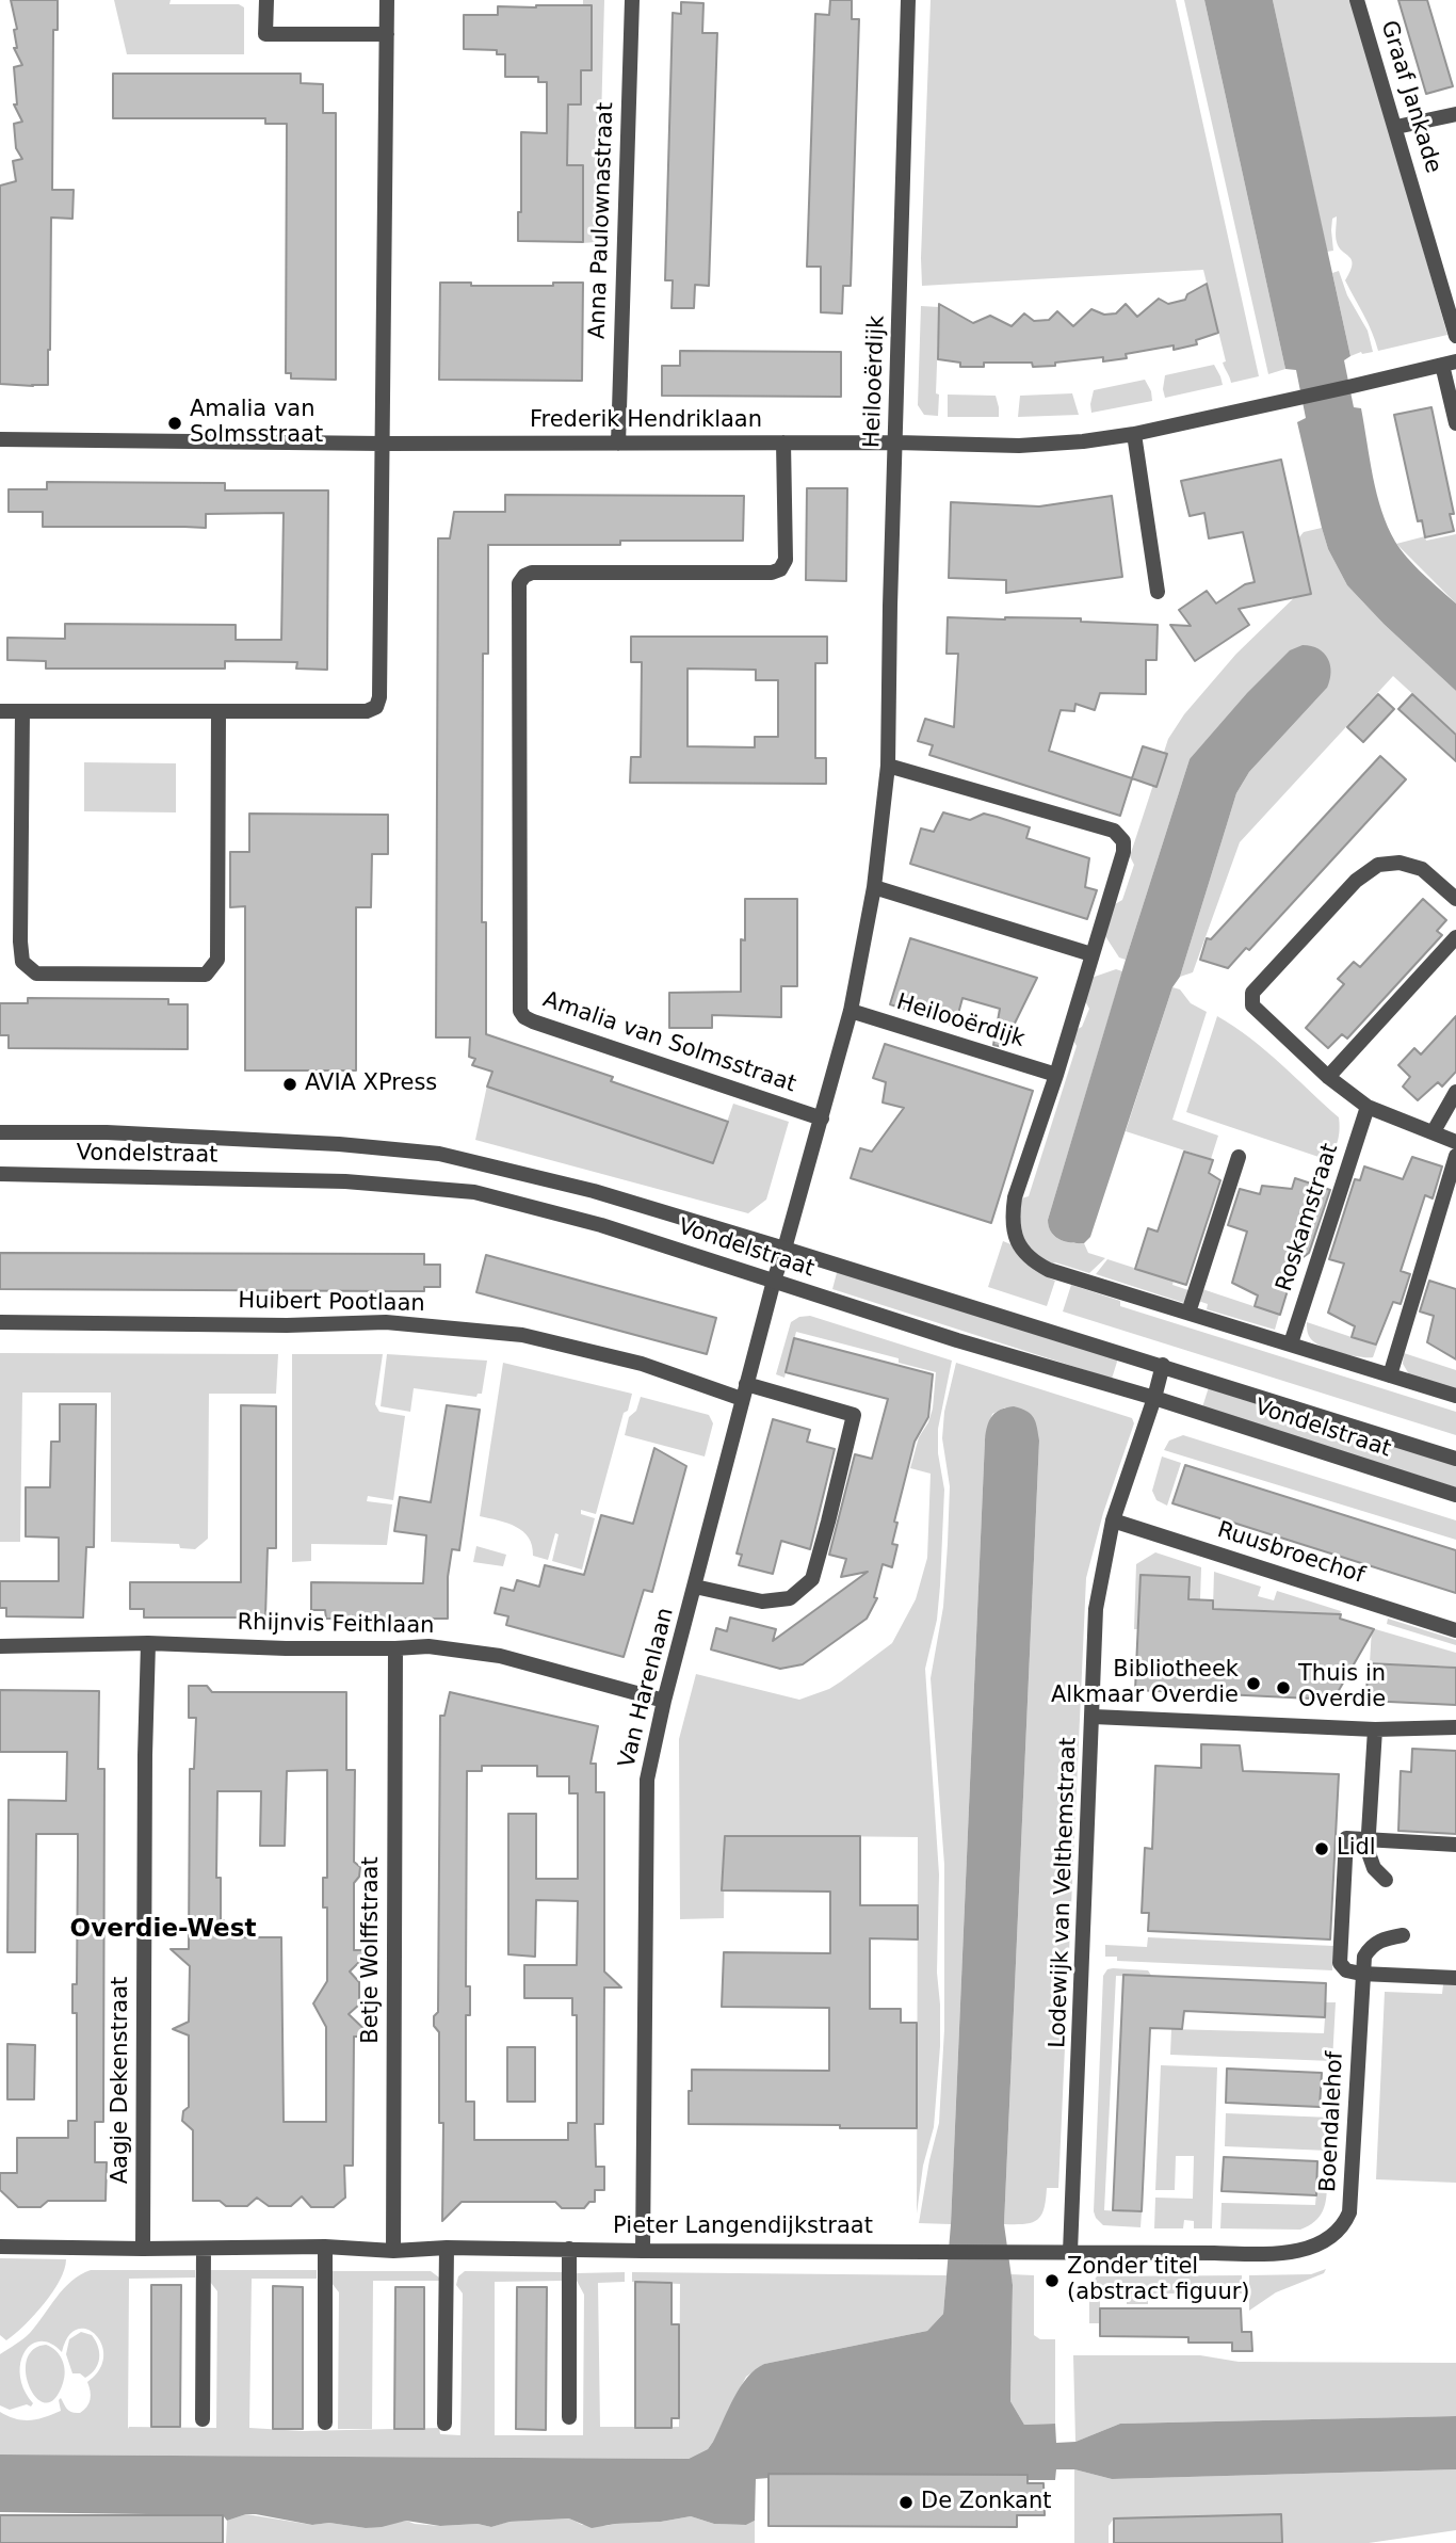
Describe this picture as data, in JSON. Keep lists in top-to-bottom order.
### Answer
{
  "streets": {
    "street": [
      "Graaf Jankade",
      "Anna Paulownastraat",
      "Heilooërdijk",
      "Frederik Hendriklaan",
      "Amalia van Solmsstraat",
      "Vondelstraat",
      "Roskamstraat",
      "Huibert Pootlaan",
      "Ruusbroechof",
      "Rhijnvis Feithlaan",
      "Van Harenlaan",
      "Lodewijk van Velthemstraat",
      "Betje Wolffstraat",
      "Aagje Dekenstraat",
      "Boendalehof",
      "Pieter Langendijkstraat"
    ]
  },
  "crossings": [
    ["Anna Paulownastraat", "Frederik Hendriklaan"],
    ["Heilooërdijk", "Frederik Hendriklaan"],
    ["Heilooërdijk", "Amalia van Solmsstraat"],
    ["Heilooërdijk", "Vondelstraat"],
    ["Heilooërdijk", "Van Harenlaan"],
    ["Frederik Hendriklaan", "Amalia van Solmsstraat"],
    ["Vondelstraat", "Van Harenlaan"],
    ["Vondelstraat", "Lodewijk van Velthemstraat"],
    ["Huibert Pootlaan", "Van Harenlaan"],
    ["Ruusbroechof", "Lodewijk van Velthemstraat"],
    ["Rhijnvis Feithlaan", "Van Harenlaan"],
    ["Rhijnvis Feithlaan", "Betje Wolffstraat"],
    ["Rhijnvis Feithlaan", "Aagje Dekenstraat"],
    ["Van Harenlaan", "Pieter Langendijkstraat"],
    ["Lodewijk van Velthemstraat", "Boendalehof"],
    ["Betje Wolffstraat", "Pieter Langendijkstraat"],
    ["Aagje Dekenstraat", "Pieter Langendijkstraat"],
    ["Boendalehof", "Pieter Langendijkstraat"]
  ],
  "districts": ["Overdie-West"],
  "places": [
    "Amalia van Solmsstraat",
    "AVIA XPress",
    "Bibliotheek Alkmaar Overdie",
    "Thuis in Overdie",
    "Lidl",
    "Zonder titel (abstract figuur)",
    "De Zonkant"
  ]
}
